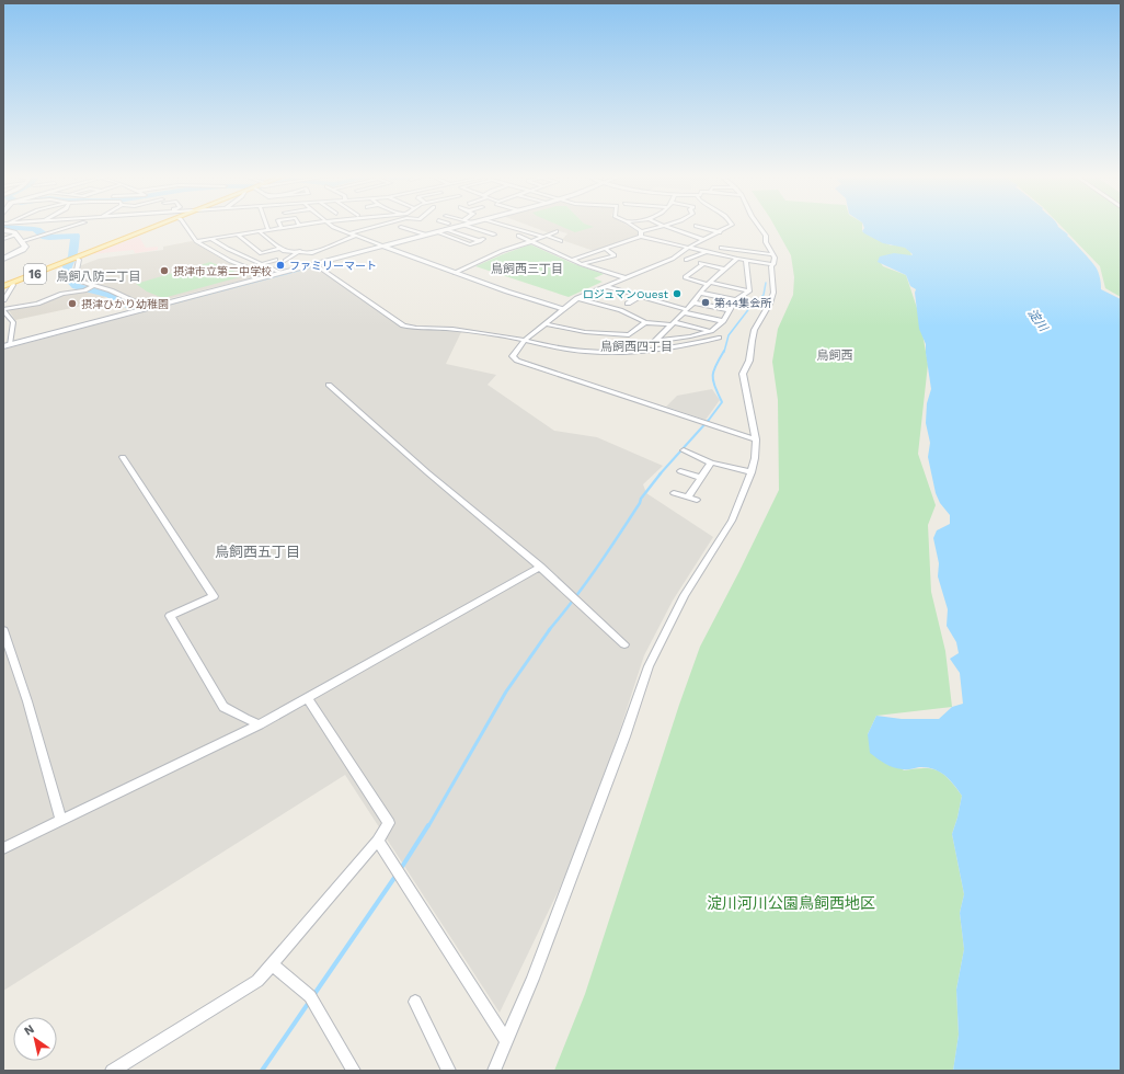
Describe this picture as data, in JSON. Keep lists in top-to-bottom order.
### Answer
{
  "streets": {
    "main road": ["16"]
  },
  "districts": [
    "鳥飼西三丁目",
    "鳥飼八防二丁目",
    "鳥飼西四丁目",
    "鳥飼西",
    "鳥飼西五丁目"
  ],
  "water": ["淀川"],
  "parks": ["淀川河川公園鳥飼西地区"],
  "places": [
    "ファミリーマート",
    "摂津市立第二中学校",
    "ロジュマンOuest",
    "第44集会所",
    "摂津ひかり幼稚園"
  ],
  "north": "top left"
}
